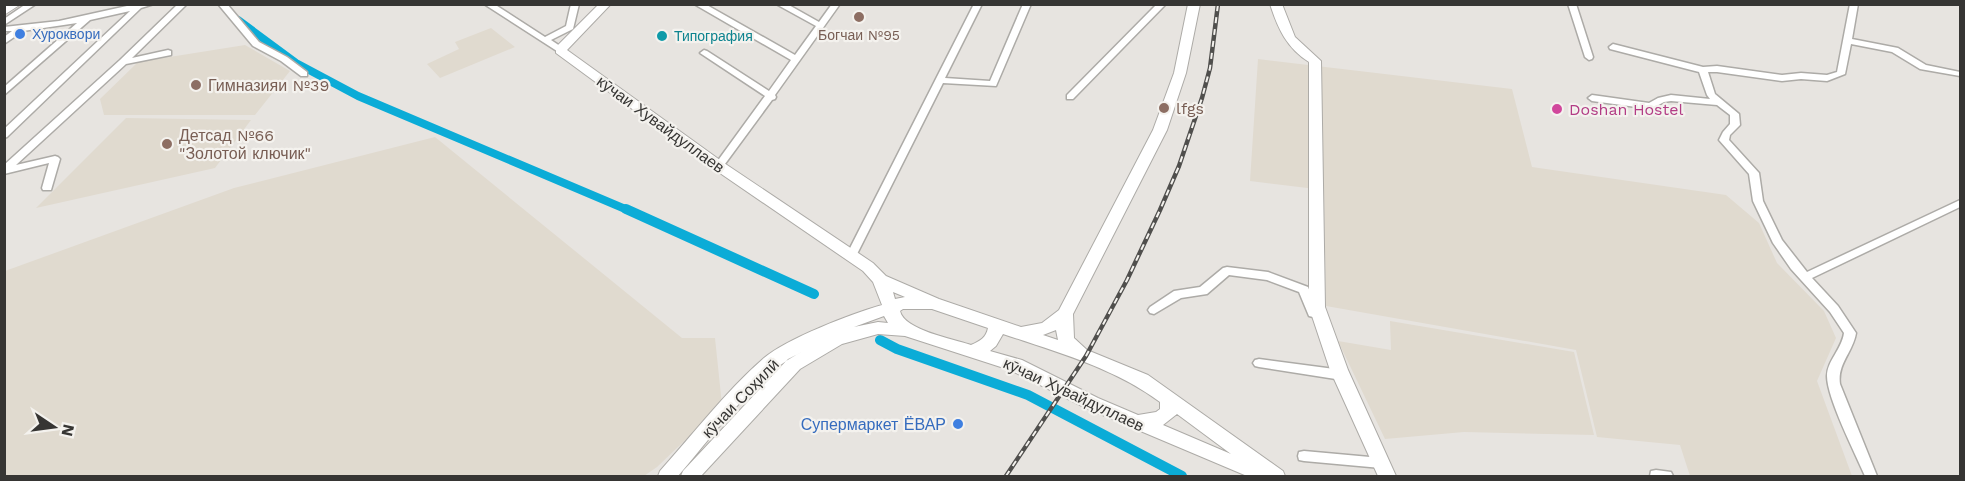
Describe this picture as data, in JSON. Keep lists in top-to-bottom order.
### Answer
{
  "streets": {
    "street": ["кӯчаи Хувайдуллаев", "кӯчаи Соҳилӣ"]
  },
  "crossings": [
    ["кӯчаи Хувайдуллаев", "кӯчаи Соҳилӣ"]
  ],
  "places": [
    "Богчаи №95",
    "Хуроквори",
    "Типография",
    "Гимназияи №39",
    "lfgs",
    "Doshan Hostel",
    "Детсад №66 \"Золотой ключик\"",
    "Супермаркет ЁВАР"
  ],
  "north": "right"
}
